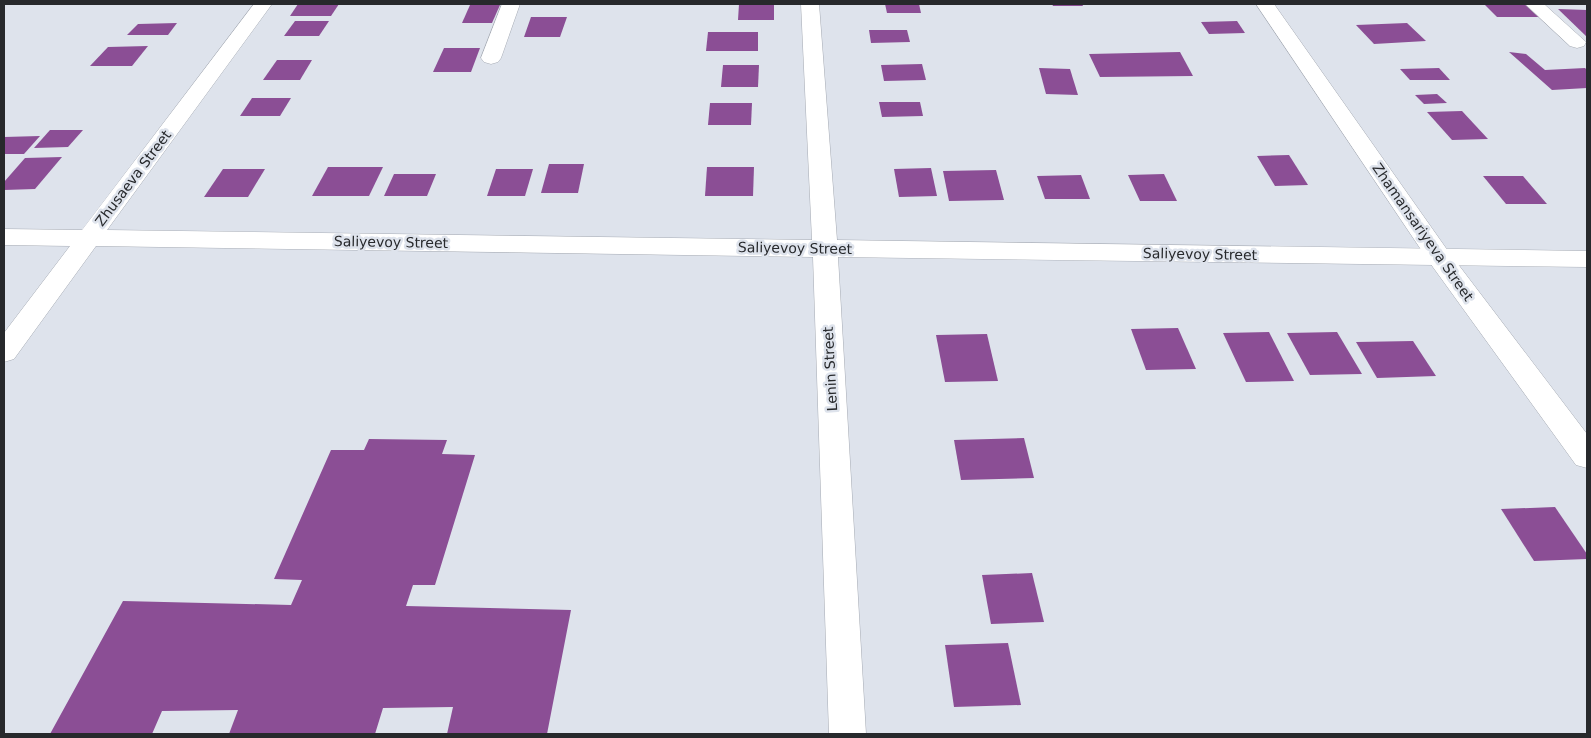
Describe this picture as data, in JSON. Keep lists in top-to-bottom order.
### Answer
{
  "streets": {
    "street": [
      "Zhusaeva Street",
      "Zhamansariyeva Street",
      "Saliyevoy Street",
      "Lenin Street"
    ]
  },
  "crossings": [
    ["Zhusaeva Street", "Saliyevoy Street"],
    ["Zhamansariyeva Street", "Saliyevoy Street"],
    ["Saliyevoy Street", "Lenin Street"]
  ]
}
